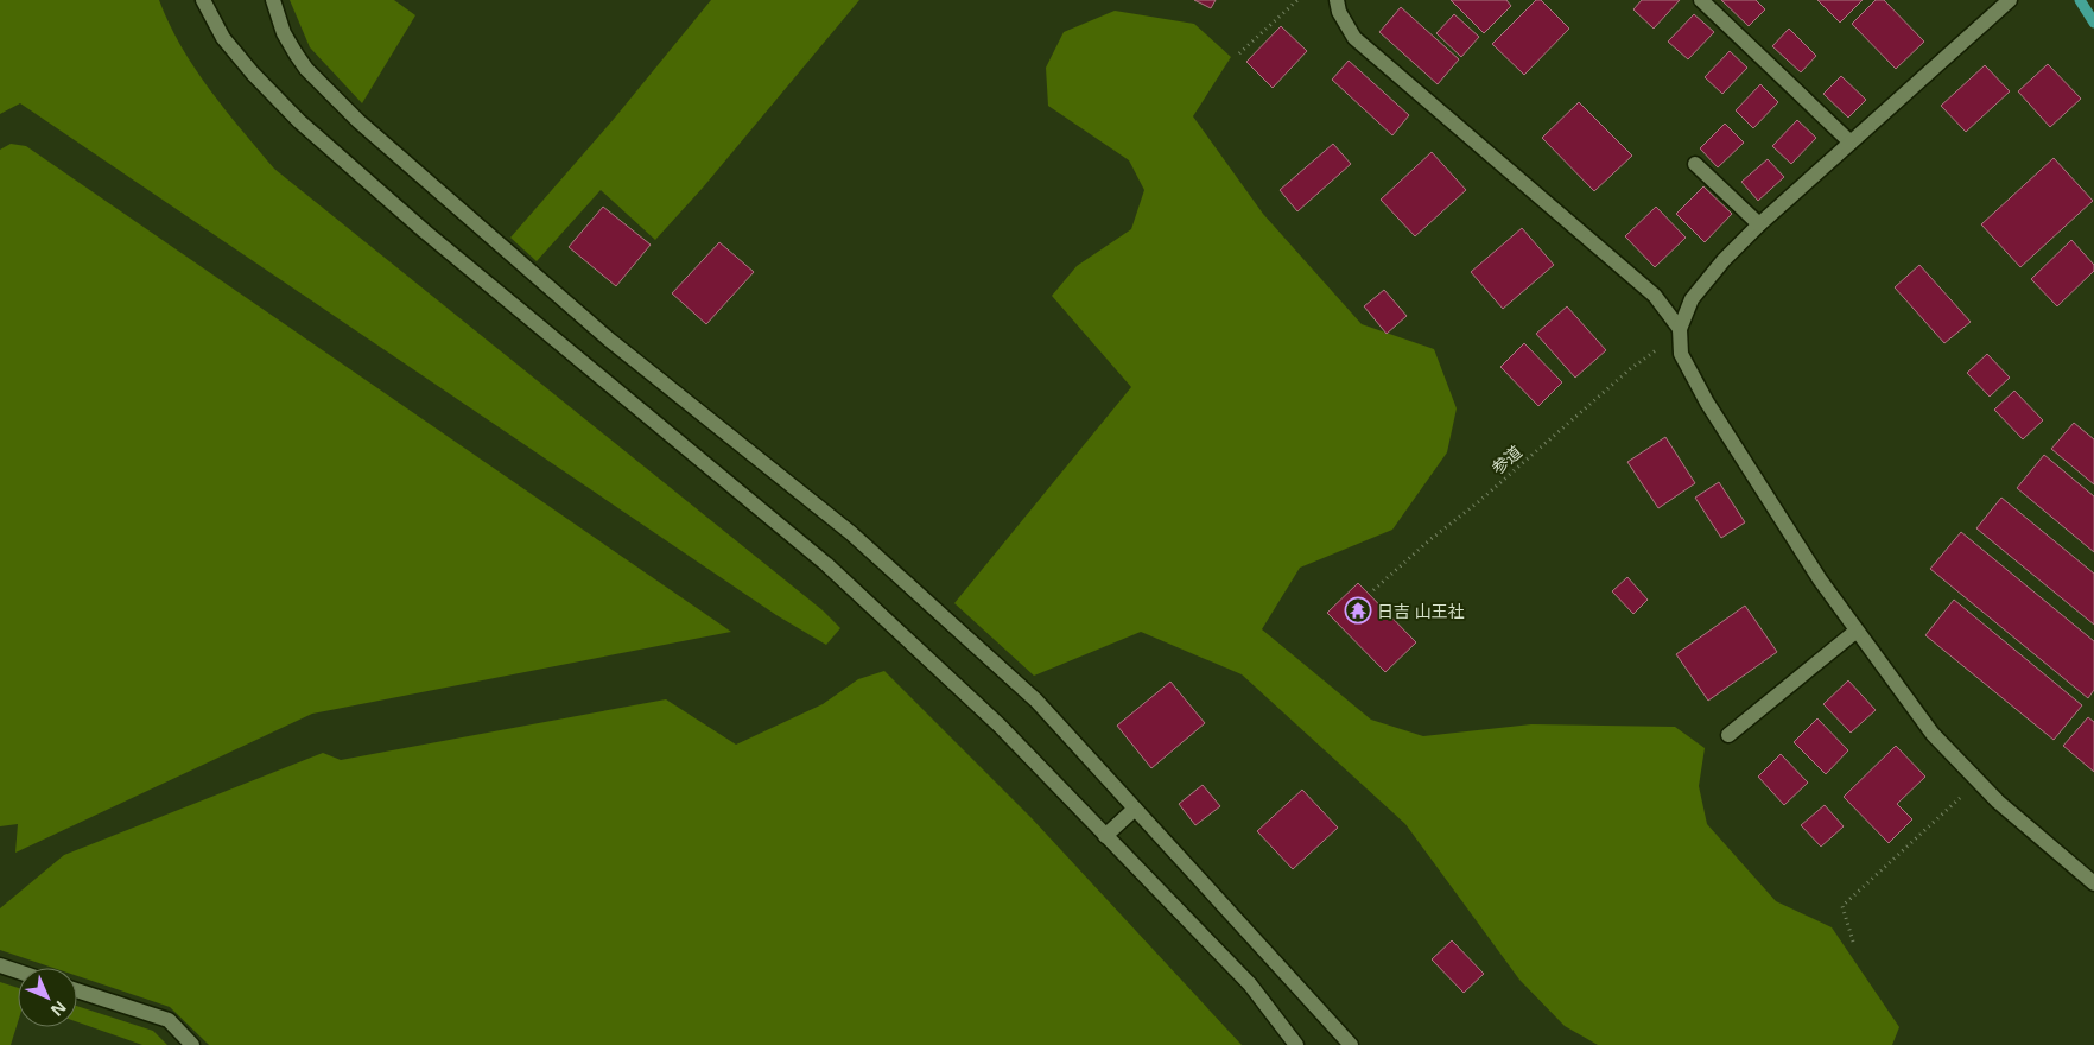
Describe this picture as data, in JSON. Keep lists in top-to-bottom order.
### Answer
{
  "streets": {
    "path": ["参道"]
  },
  "places": {
    "temple": ["日吉 山王社"]
  },
  "north": "bottom right"
}
